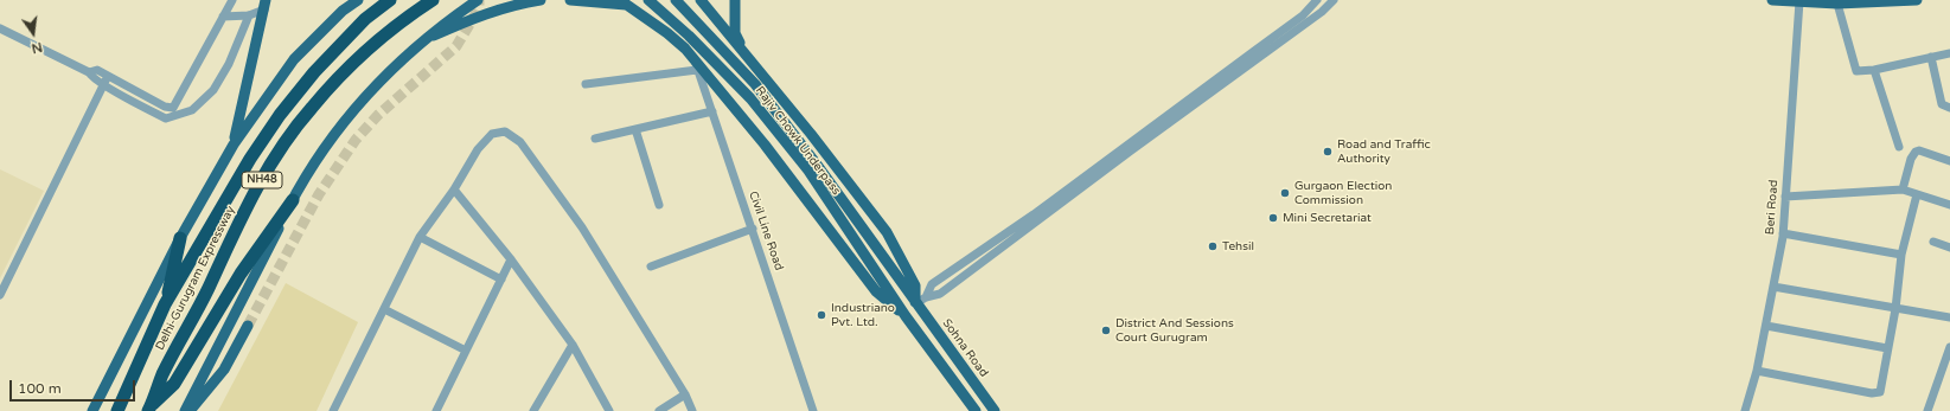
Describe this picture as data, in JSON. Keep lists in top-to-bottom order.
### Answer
{
  "streets": {
    "highway": ["NH48", "Delhi-Gurugram Expressway"],
    "main road": ["Rajiv Chowk Underpass", "Sohna Road"],
    "street": ["Beri Road", "Civil Line Road"]
  },
  "crossings": [
    ["Rajiv Chowk Underpass", "Sohna Road"]
  ],
  "places": [
    "Road and Traffic Authority",
    "Gurgaon Election Commission",
    "Mini Secretariat",
    "Tehsil",
    "Industriano Pvt. Ltd.",
    "District And Sessions Court Gurugram"
  ],
  "scale_bar": "100 m",
  "north": "bottom"
}
